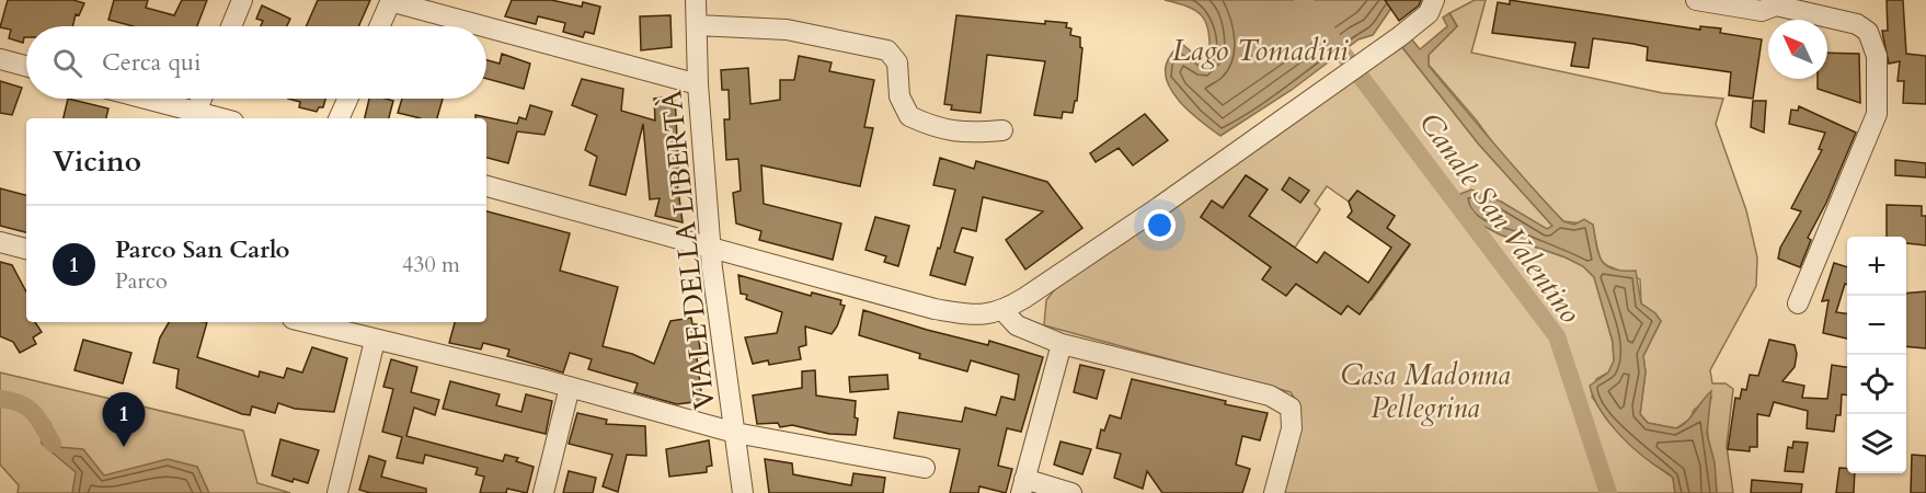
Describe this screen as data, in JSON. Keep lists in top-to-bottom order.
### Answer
{
  "streets": {
    "street": ["VIALE DELLA LIBERTÀ"]
  },
  "water": ["Lago Tomadini", "Canale San Valentino"],
  "parks": ["Casa Madonna Pellegrina"],
  "north": "top left",
  "page": {
    "search": "Cerca qui",
    "heading": "Vicino",
    "list": [
      {
        "mark": "1",
        "name": "Parco San Carlo",
        "note": "Parco",
        "value": "430 m"
      }
    ],
    "map_buttons": ["+", "−"],
    "pins": "1"
  }
}
